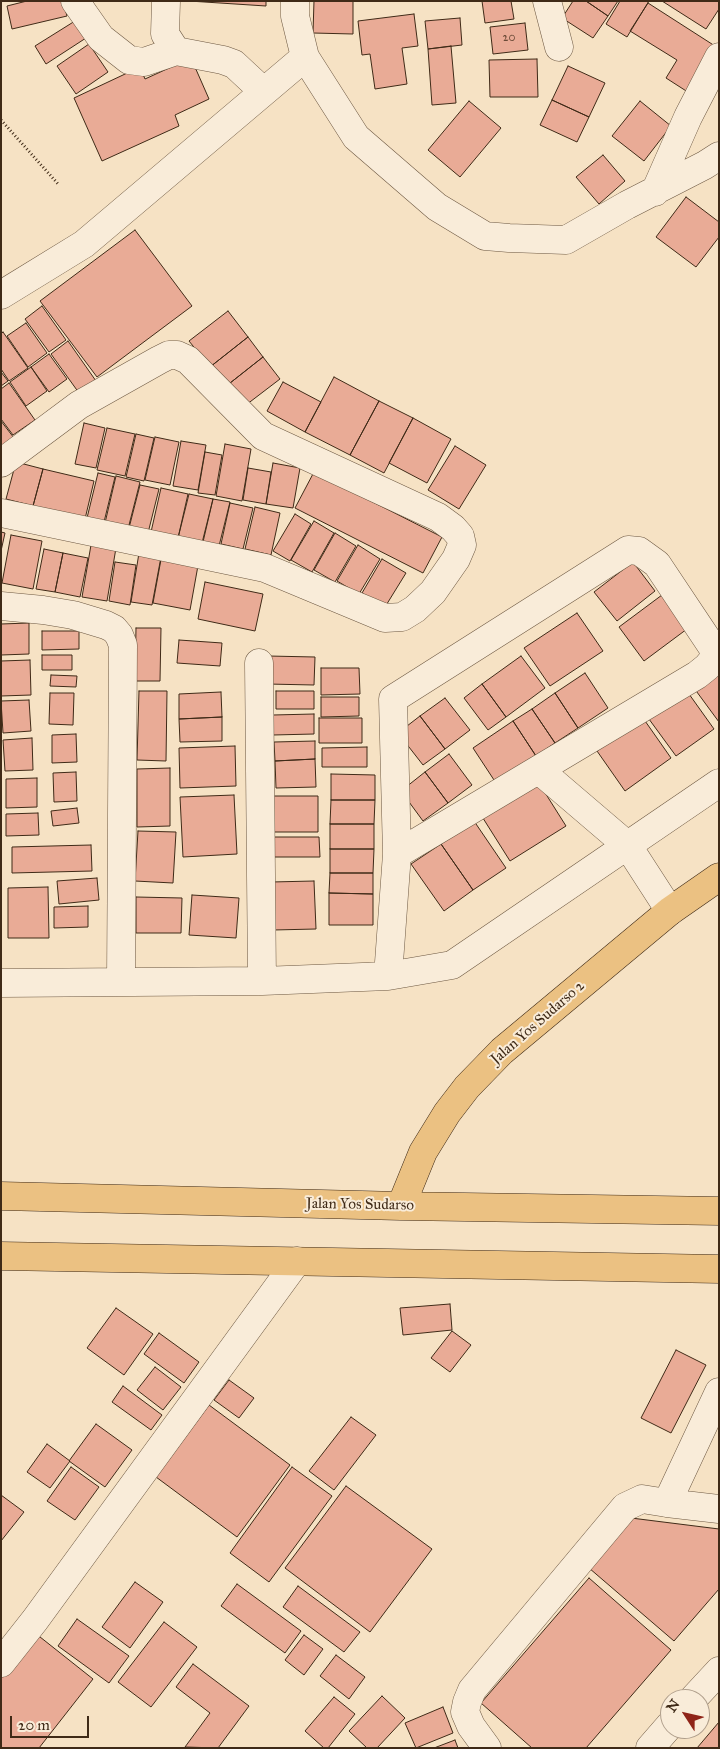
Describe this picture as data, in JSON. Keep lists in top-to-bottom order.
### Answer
{
  "streets": {
    "main road": ["Jalan Yos Sudarso 2", "Jalan Yos Sudarso"]
  },
  "crossings": [
    ["Jalan Yos Sudarso 2", "Jalan Yos Sudarso"]
  ],
  "house_numbers": ["20"],
  "scale_bar": "20 m",
  "north": "top left"
}
